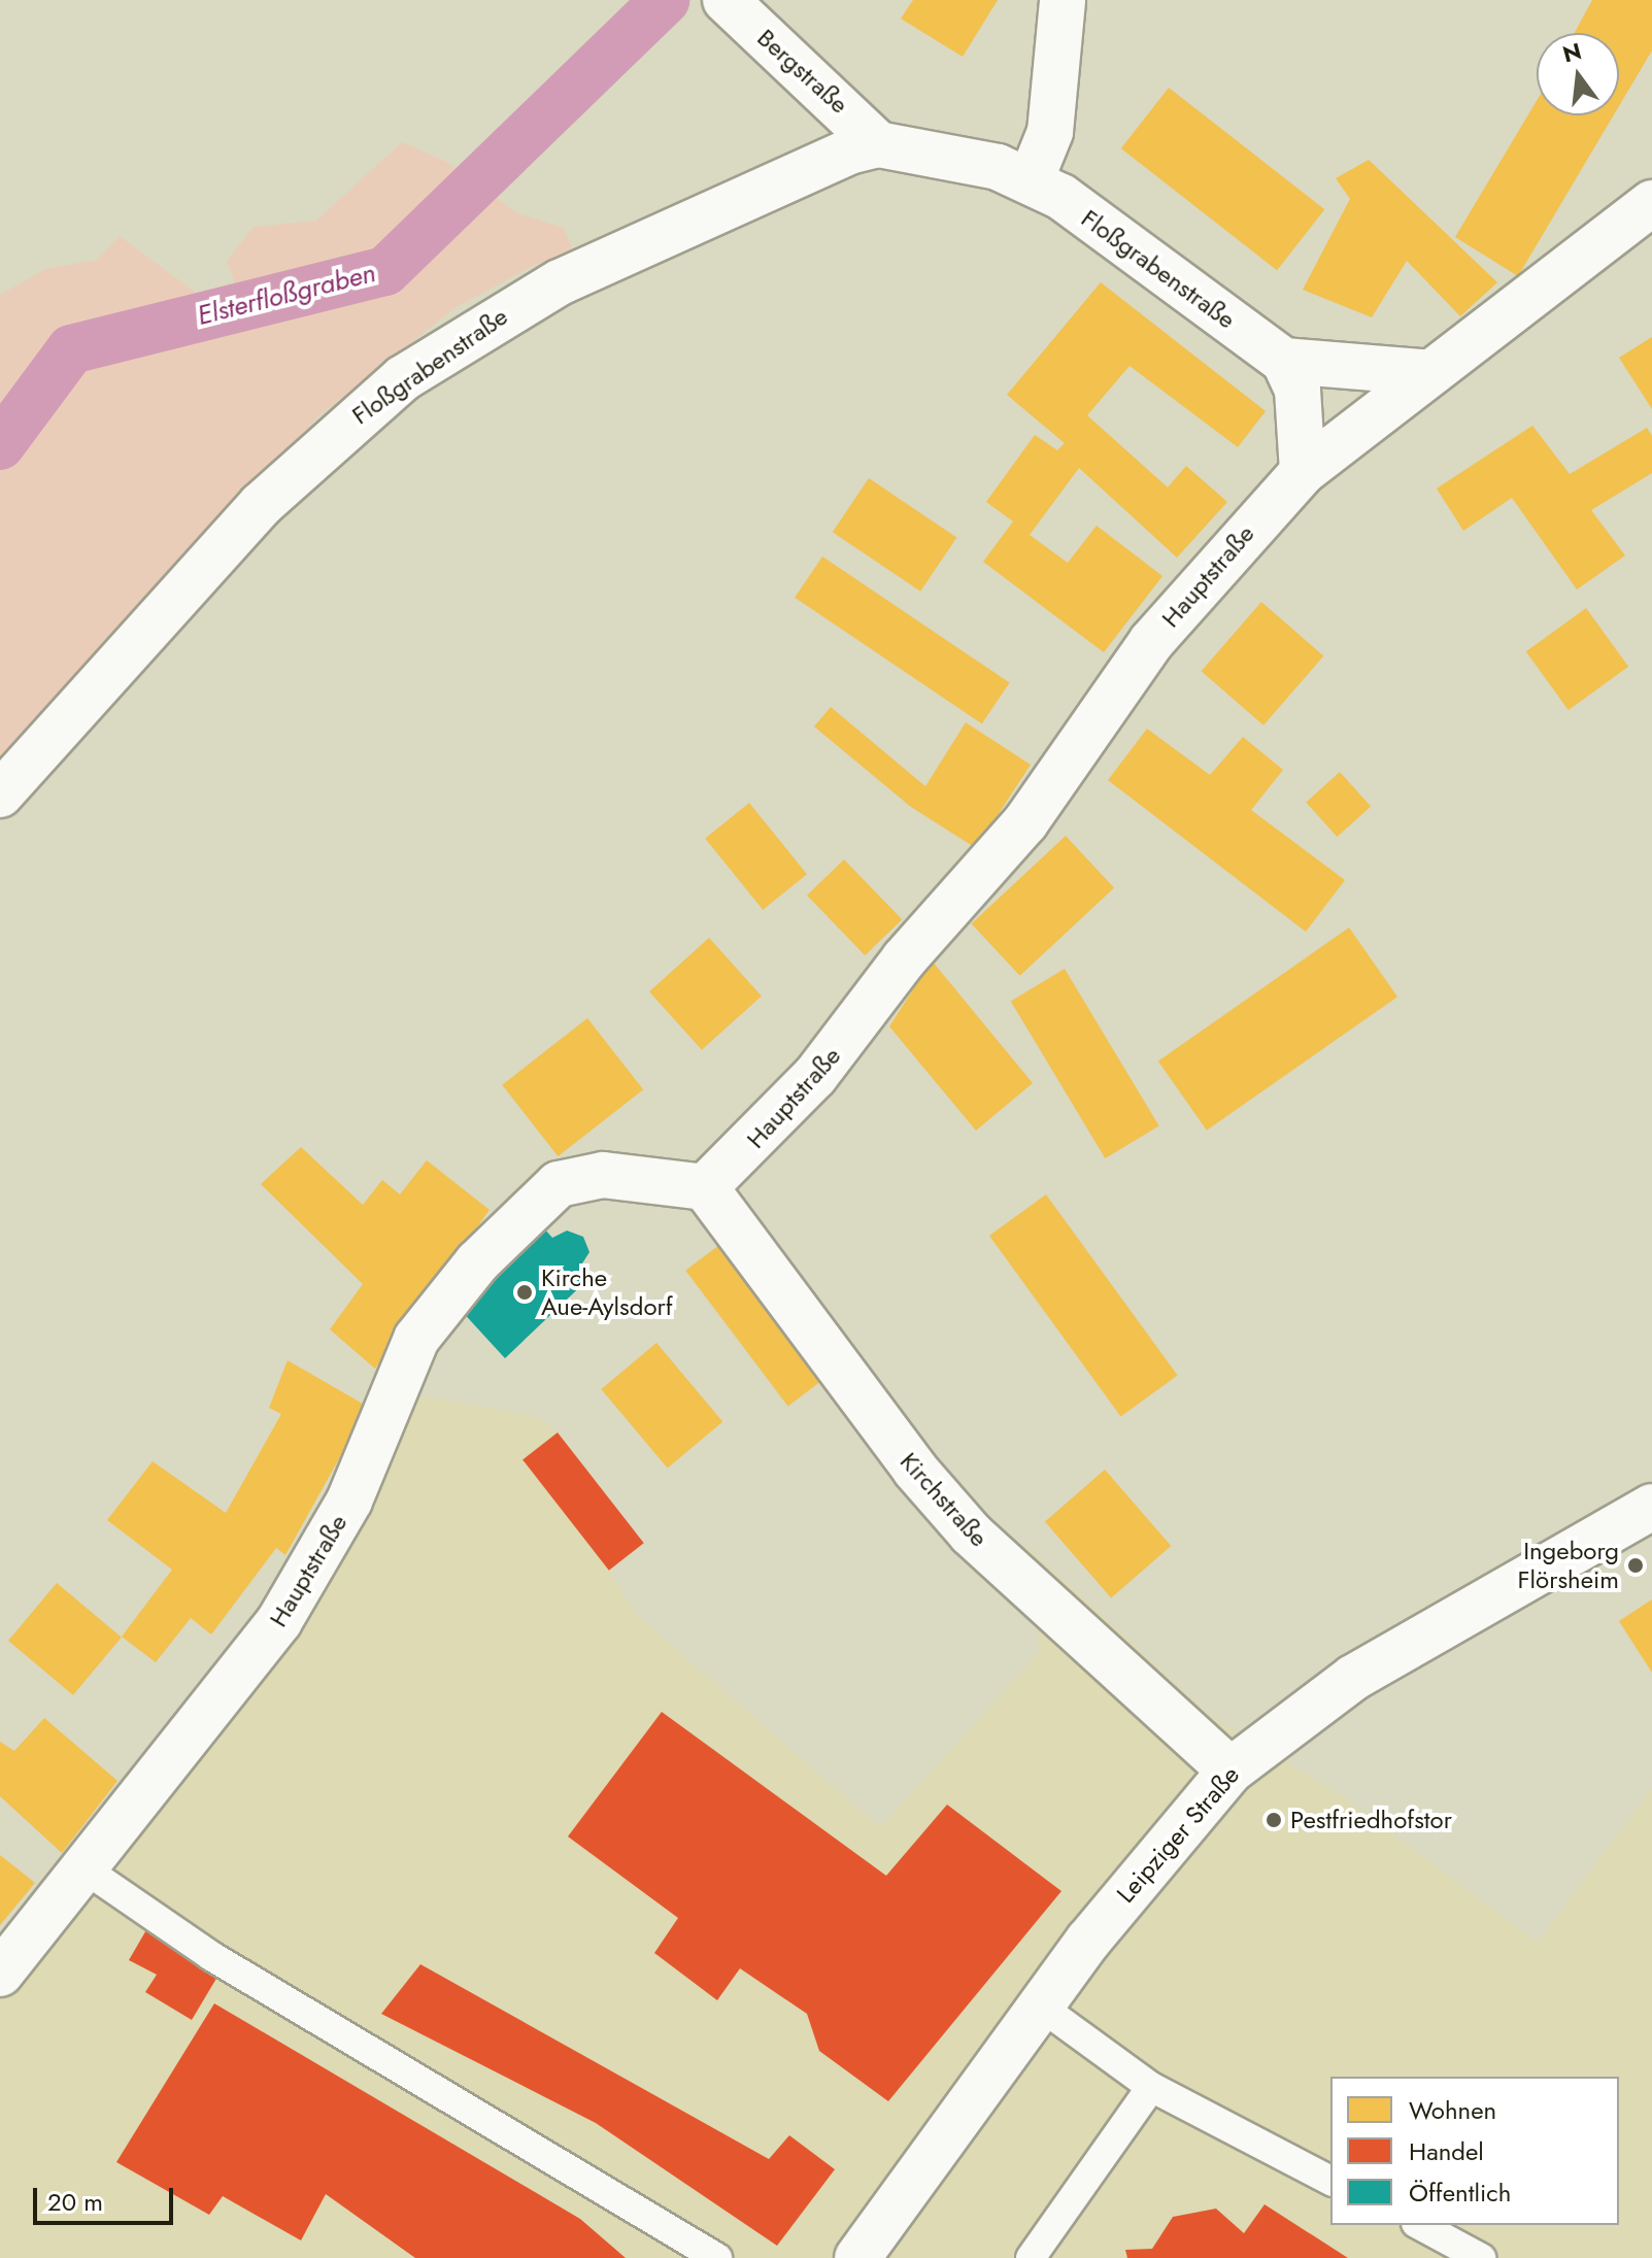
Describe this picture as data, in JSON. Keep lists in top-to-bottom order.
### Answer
{
  "streets": {
    "street": [
      "Bergstraße",
      "Floßgrabenstraße",
      "Hauptstraße",
      "Kirchstraße",
      "Leipziger Straße"
    ]
  },
  "crossings": [
    ["Bergstraße", "Floßgrabenstraße"],
    ["Hauptstraße", "Kirchstraße"],
    ["Kirchstraße", "Leipziger Straße"]
  ],
  "water": ["Elsterfloßgraben"],
  "places": ["Kirche Aue-Aylsdorf", "Ingeborg Flörsheim", "Pestfriedhofstor"],
  "legend": ["Wohnen", "Handel", "Öffentlich"],
  "scale_bar": "20 m",
  "north": "top"
}
